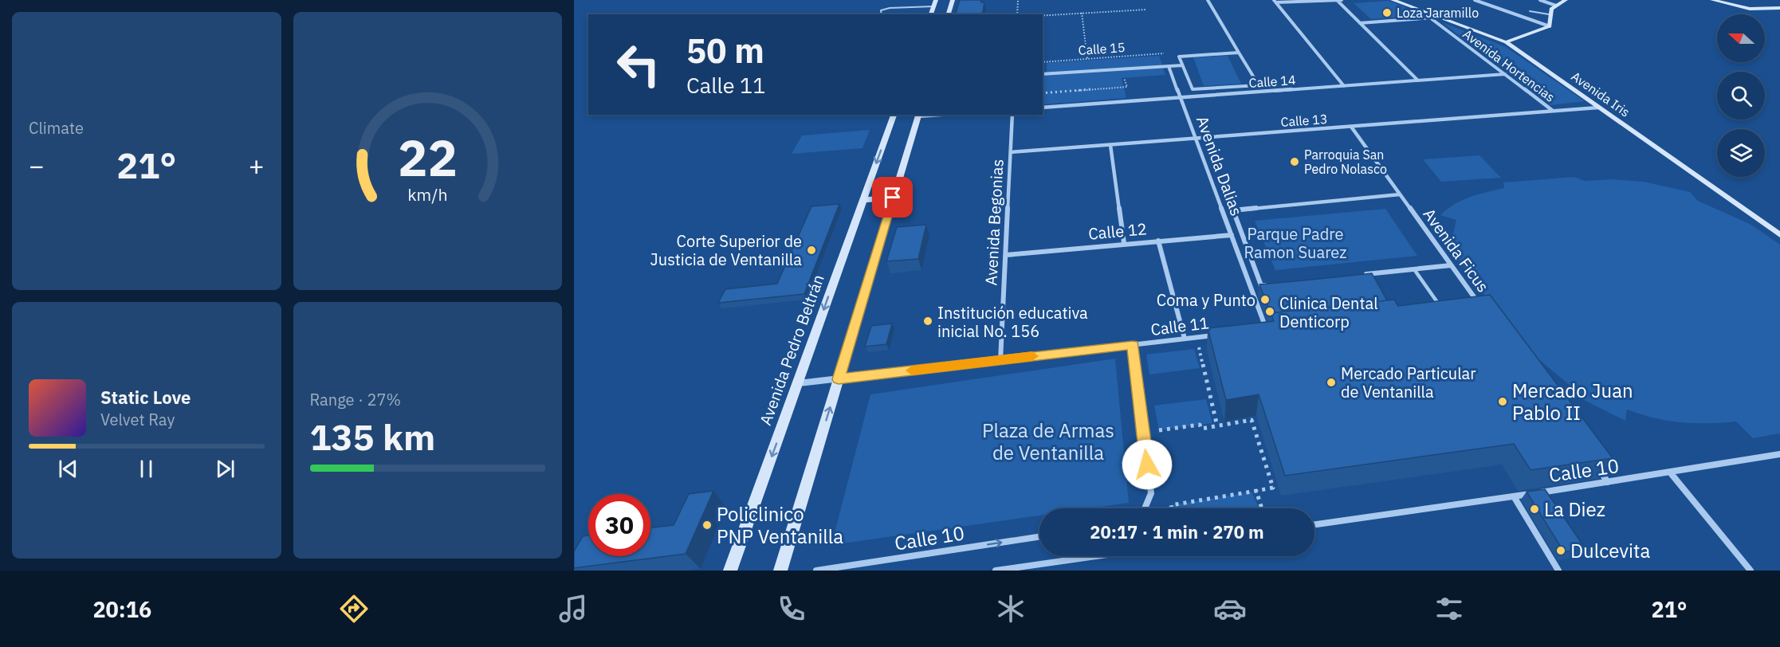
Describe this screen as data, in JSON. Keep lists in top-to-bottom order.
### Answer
{
  "streets": {
    "main road": ["Avenida Iris", "Avenida Pedro Beltrán"],
    "street": [
      "Avenida Hortencias",
      "Calle 14",
      "Calle 13",
      "Avenida Dalias",
      "Avenida Begonias",
      "Calle 12",
      "Avenida Ficus",
      "Calle 11",
      "Calle 10"
    ],
    "path": ["Calle 15"]
  },
  "crossings": [
    ["Avenida Hortencias", "Calle 14"],
    ["Avenida Hortencias", "Avenida Iris"],
    ["Avenida Hortencias", "Calle 13"],
    ["Calle 14", "Avenida Dalias"],
    ["Avenida Iris", "Calle 13"],
    ["Calle 13", "Avenida Dalias"],
    ["Calle 13", "Avenida Begonias"],
    ["Calle 13", "Avenida Ficus"],
    ["Avenida Dalias", "Calle 12"],
    ["Avenida Dalias", "Avenida Ficus"],
    ["Avenida Begonias", "Calle 12"],
    ["Avenida Begonias", "Calle 11"],
    ["Calle 11", "Avenida Pedro Beltrán"]
  ],
  "parks": ["Parque Padre Ramon Suarez", "Plaza de Armas de Ventanilla"],
  "places": [
    "Loza Jaramillo",
    "Parroquia San Pedro Nolasco",
    "Corte Superior de Justicia de Ventanilla",
    "Coma y Punto",
    "Clinica Dental Denticorp",
    "Institución educativa inicial No. 156",
    "Mercado Particular de Ventanilla",
    "Mercado Juan Pablo II",
    "La Diez",
    "Policlinico PNP Ventanilla",
    "Dulcevita"
  ],
  "north": "left",
  "page": {
    "tile": [
      "Climate",
      ["Range · 27%", "135 km"]
    ],
    "turn": ["50 m", "Calle 11"],
    "heat": ["−", "21°", "+"],
    "song": ["Static Love", "Velvet Ray"],
    "limit": "30",
    "trip": "20:17 · 1 min · 270 m",
    "tabs": ["20:16", "21°"],
    "gauge": ["22", "km/h"]
  }
}
